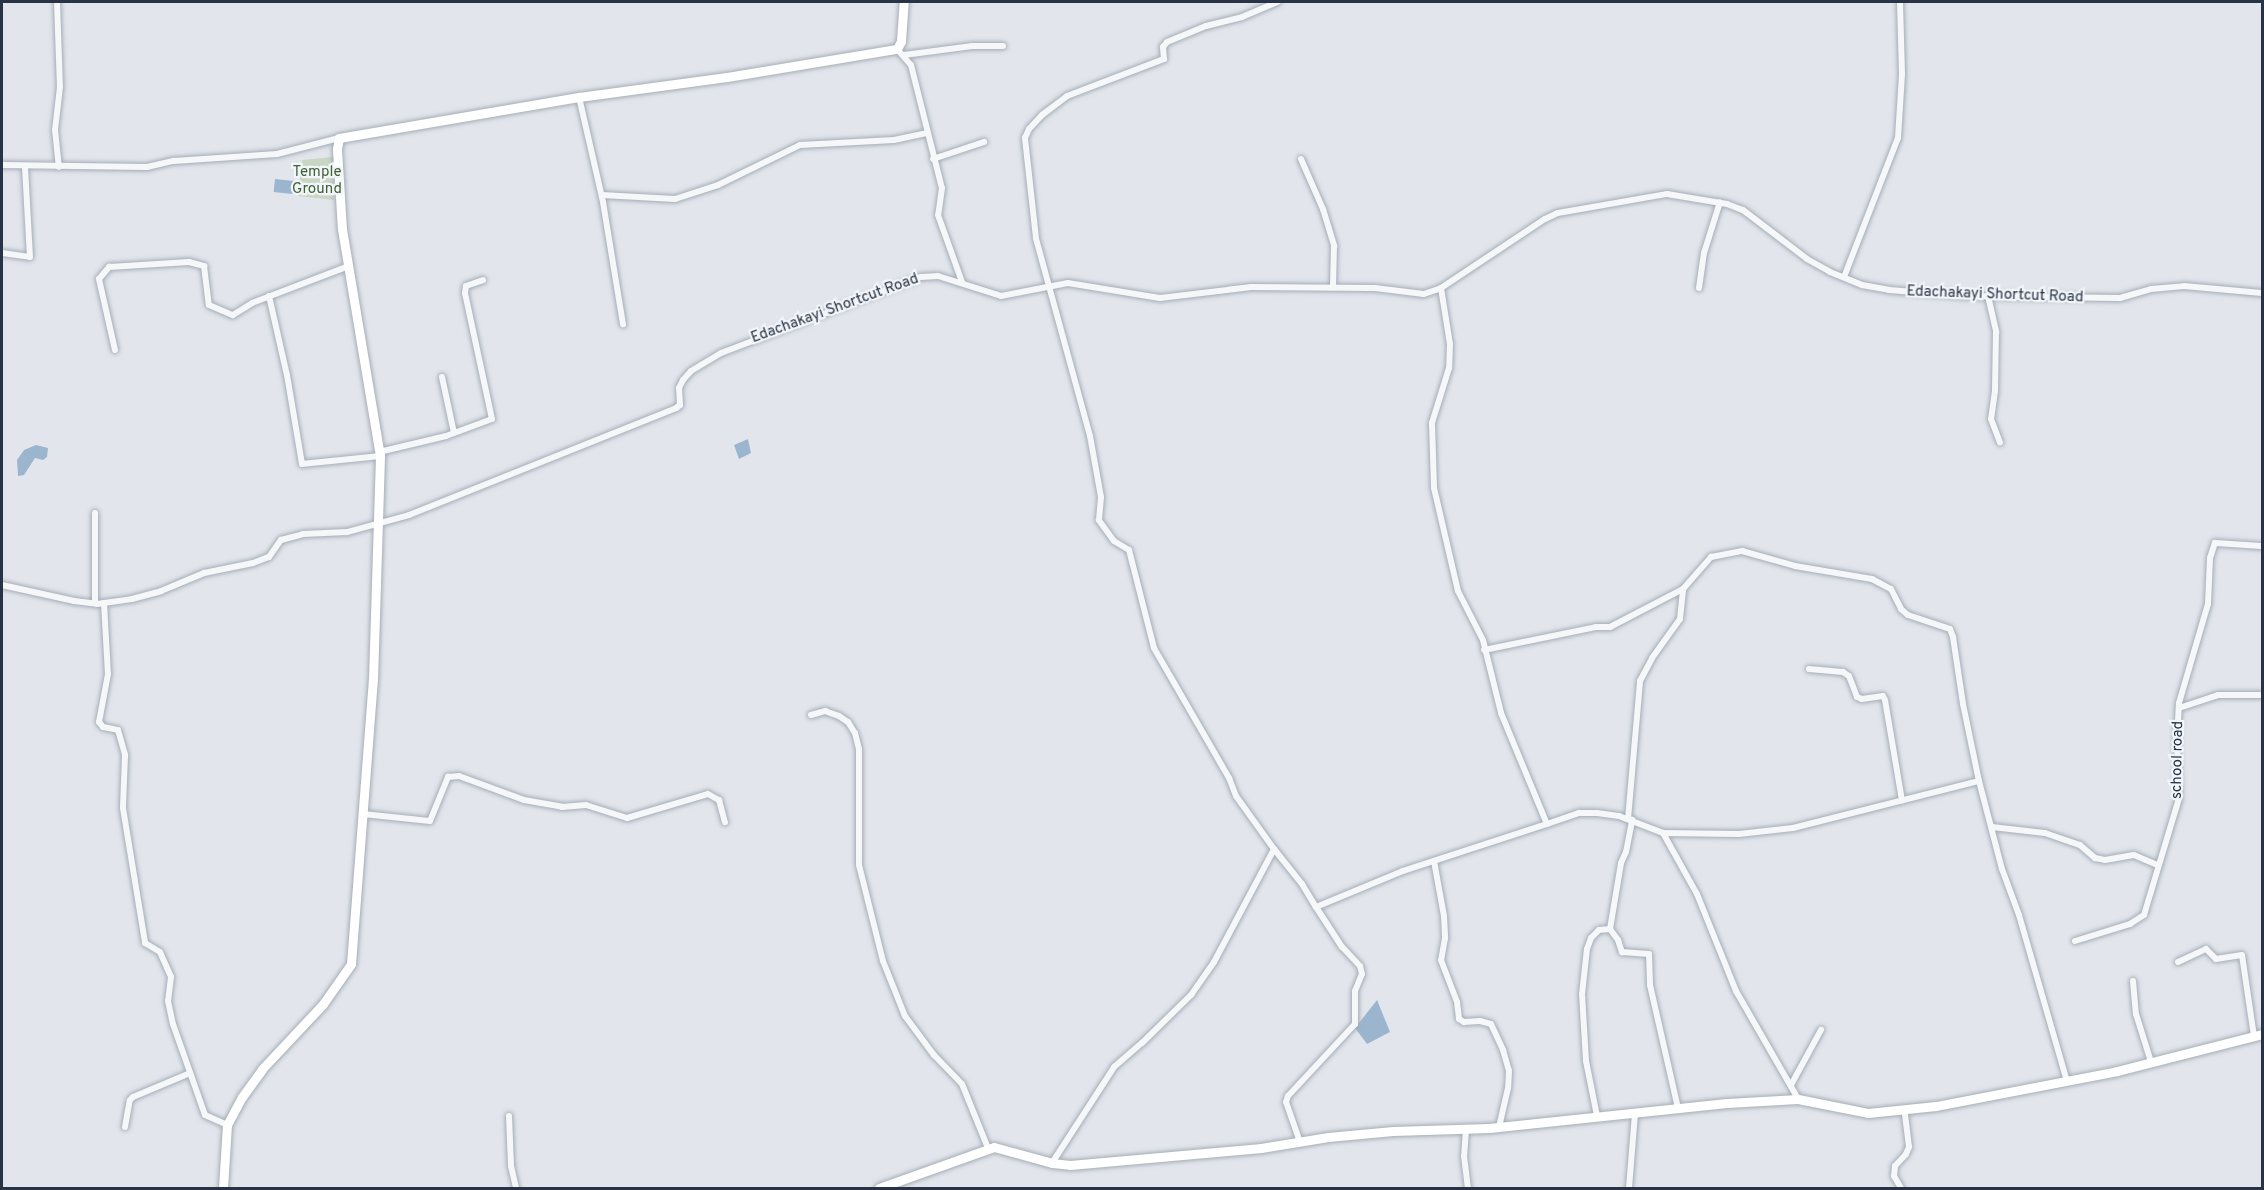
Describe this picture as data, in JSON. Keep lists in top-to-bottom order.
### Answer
{
  "streets": {
    "street": ["Edachakayi Shortcut Road", "school road"]
  },
  "parks": ["Temple Ground"]
}
